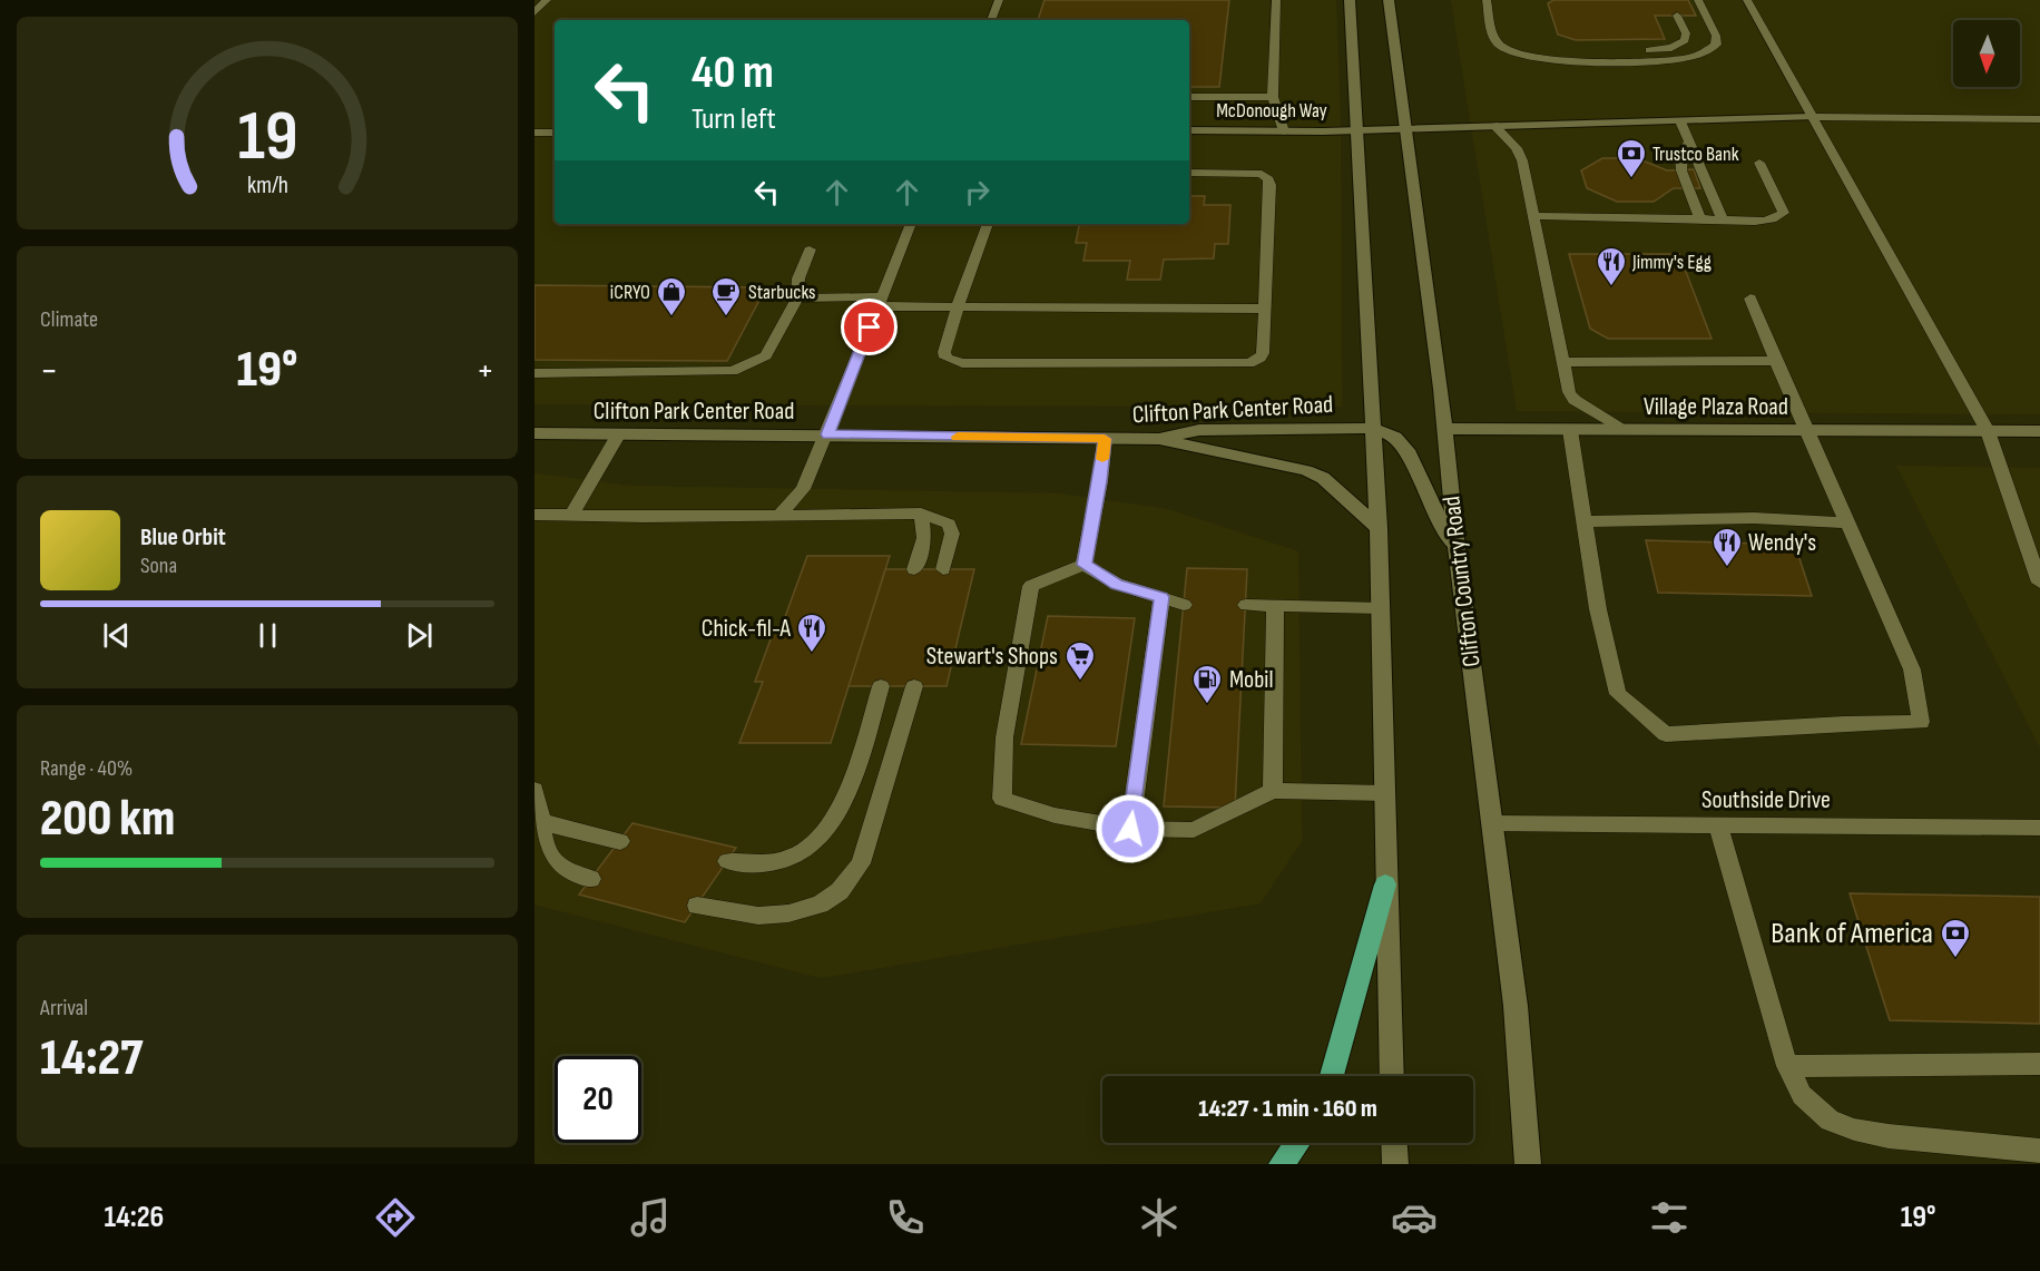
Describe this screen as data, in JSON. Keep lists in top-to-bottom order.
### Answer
{
  "streets": {
    "street": [
      "McDonough Way",
      "Village Plaza Road",
      "Clifton Park Center Road",
      "Clifton Country Road"
    ],
    "lane": ["Southside Drive"]
  },
  "crossings": [
    ["Village Plaza Road", "Clifton Country Road"],
    ["Clifton Country Road", "Southside Drive"]
  ],
  "places": {
    "bank": ["Trustco Bank", "Bank of America"],
    "restaurant": ["Jimmy's Egg", "Wendy's", "Chick-fil-A"],
    "shop": ["iCRYO"],
    "cafe": ["Starbucks"],
    "supermarket": ["Stewart's Shops"],
    "fuel station": ["Mobil"]
  },
  "north": "bottom",
  "page": {
    "turn": ["40 m", "Turn left"],
    "tile": [
      "Climate",
      ["Range · 40%", "200 km"],
      ["Arrival", "14:27"]
    ],
    "heat": ["−", "19°", "+"],
    "song": ["Blue Orbit", "Sona"],
    "limit": "20",
    "trip": "14:27 · 1 min · 160 m",
    "tabs": ["14:26", "19°"],
    "gauge": ["19", "km/h"]
  }
}
